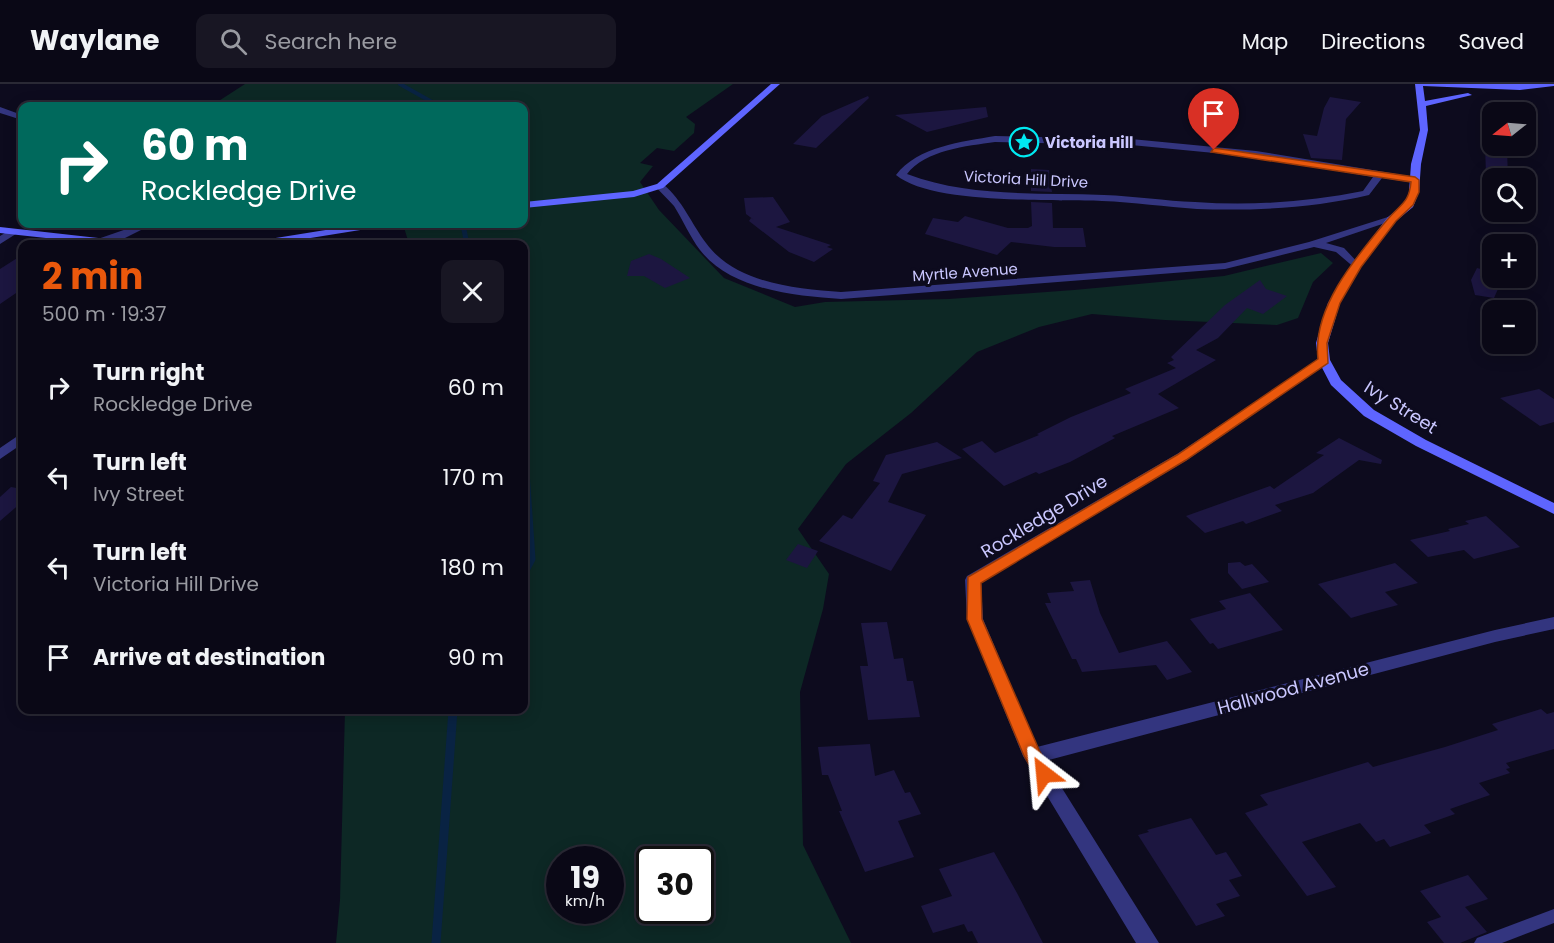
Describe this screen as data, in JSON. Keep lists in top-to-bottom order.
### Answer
{
  "streets": {
    "street": [
      "Victoria Hill Drive",
      "Myrtle Avenue",
      "Ivy Street",
      "Rockledge Drive",
      "Hallwood Avenue"
    ]
  },
  "crossings": [
    ["Ivy Street", "Rockledge Drive"],
    ["Rockledge Drive", "Hallwood Avenue"]
  ],
  "places": {
    "place": ["Victoria Hill"]
  },
  "north": "left",
  "page": {
    "header": "Waylane",
    "search": "Search here",
    "nav": ["Map", "Directions", "Saved"],
    "map_buttons": ["+", "−"],
    "turn": ["60 m", "Rockledge Drive"],
    "heading": ["2 min", "500 m · 19:37"],
    "list": [
      {
        "name": "Turn right",
        "note": "Rockledge Drive",
        "value": "60 m"
      },
      {
        "name": "Turn left",
        "note": "Ivy Street",
        "value": "170 m"
      },
      {
        "name": "Turn left",
        "note": "Victoria Hill Drive",
        "value": "180 m"
      },
      {
        "name": "Arrive at destination",
        "value": "90 m"
      }
    ],
    "speed": "19 km/h",
    "limit": "30"
  }
}
